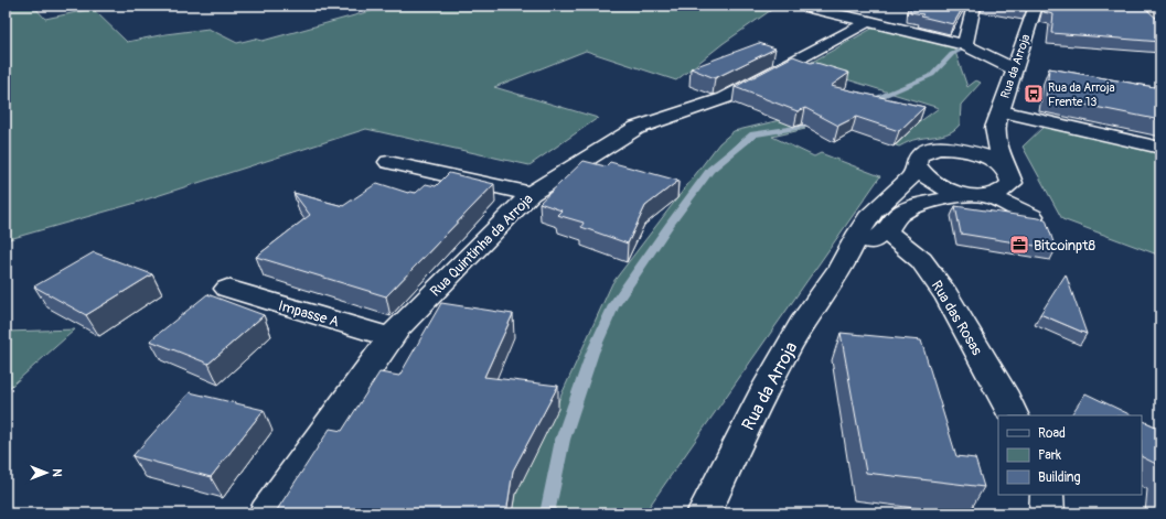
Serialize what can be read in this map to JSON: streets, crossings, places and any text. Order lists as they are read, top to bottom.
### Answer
{
  "streets": {
    "street": [
      "Rua da Arroja",
      "Rua Quintinha da Arroja",
      "Impasse A",
      "Rua das Rosas"
    ]
  },
  "crossings": [
    ["Rua da Arroja", "Rua das Rosas"],
    ["Rua Quintinha da Arroja", "Impasse A"]
  ],
  "places": {
    "bus stop": ["Rua da Arroja Frente 13"],
    "office": ["Bitcoinpt8"]
  },
  "legend": ["Road", "Park", "Building"],
  "north": "right"
}
